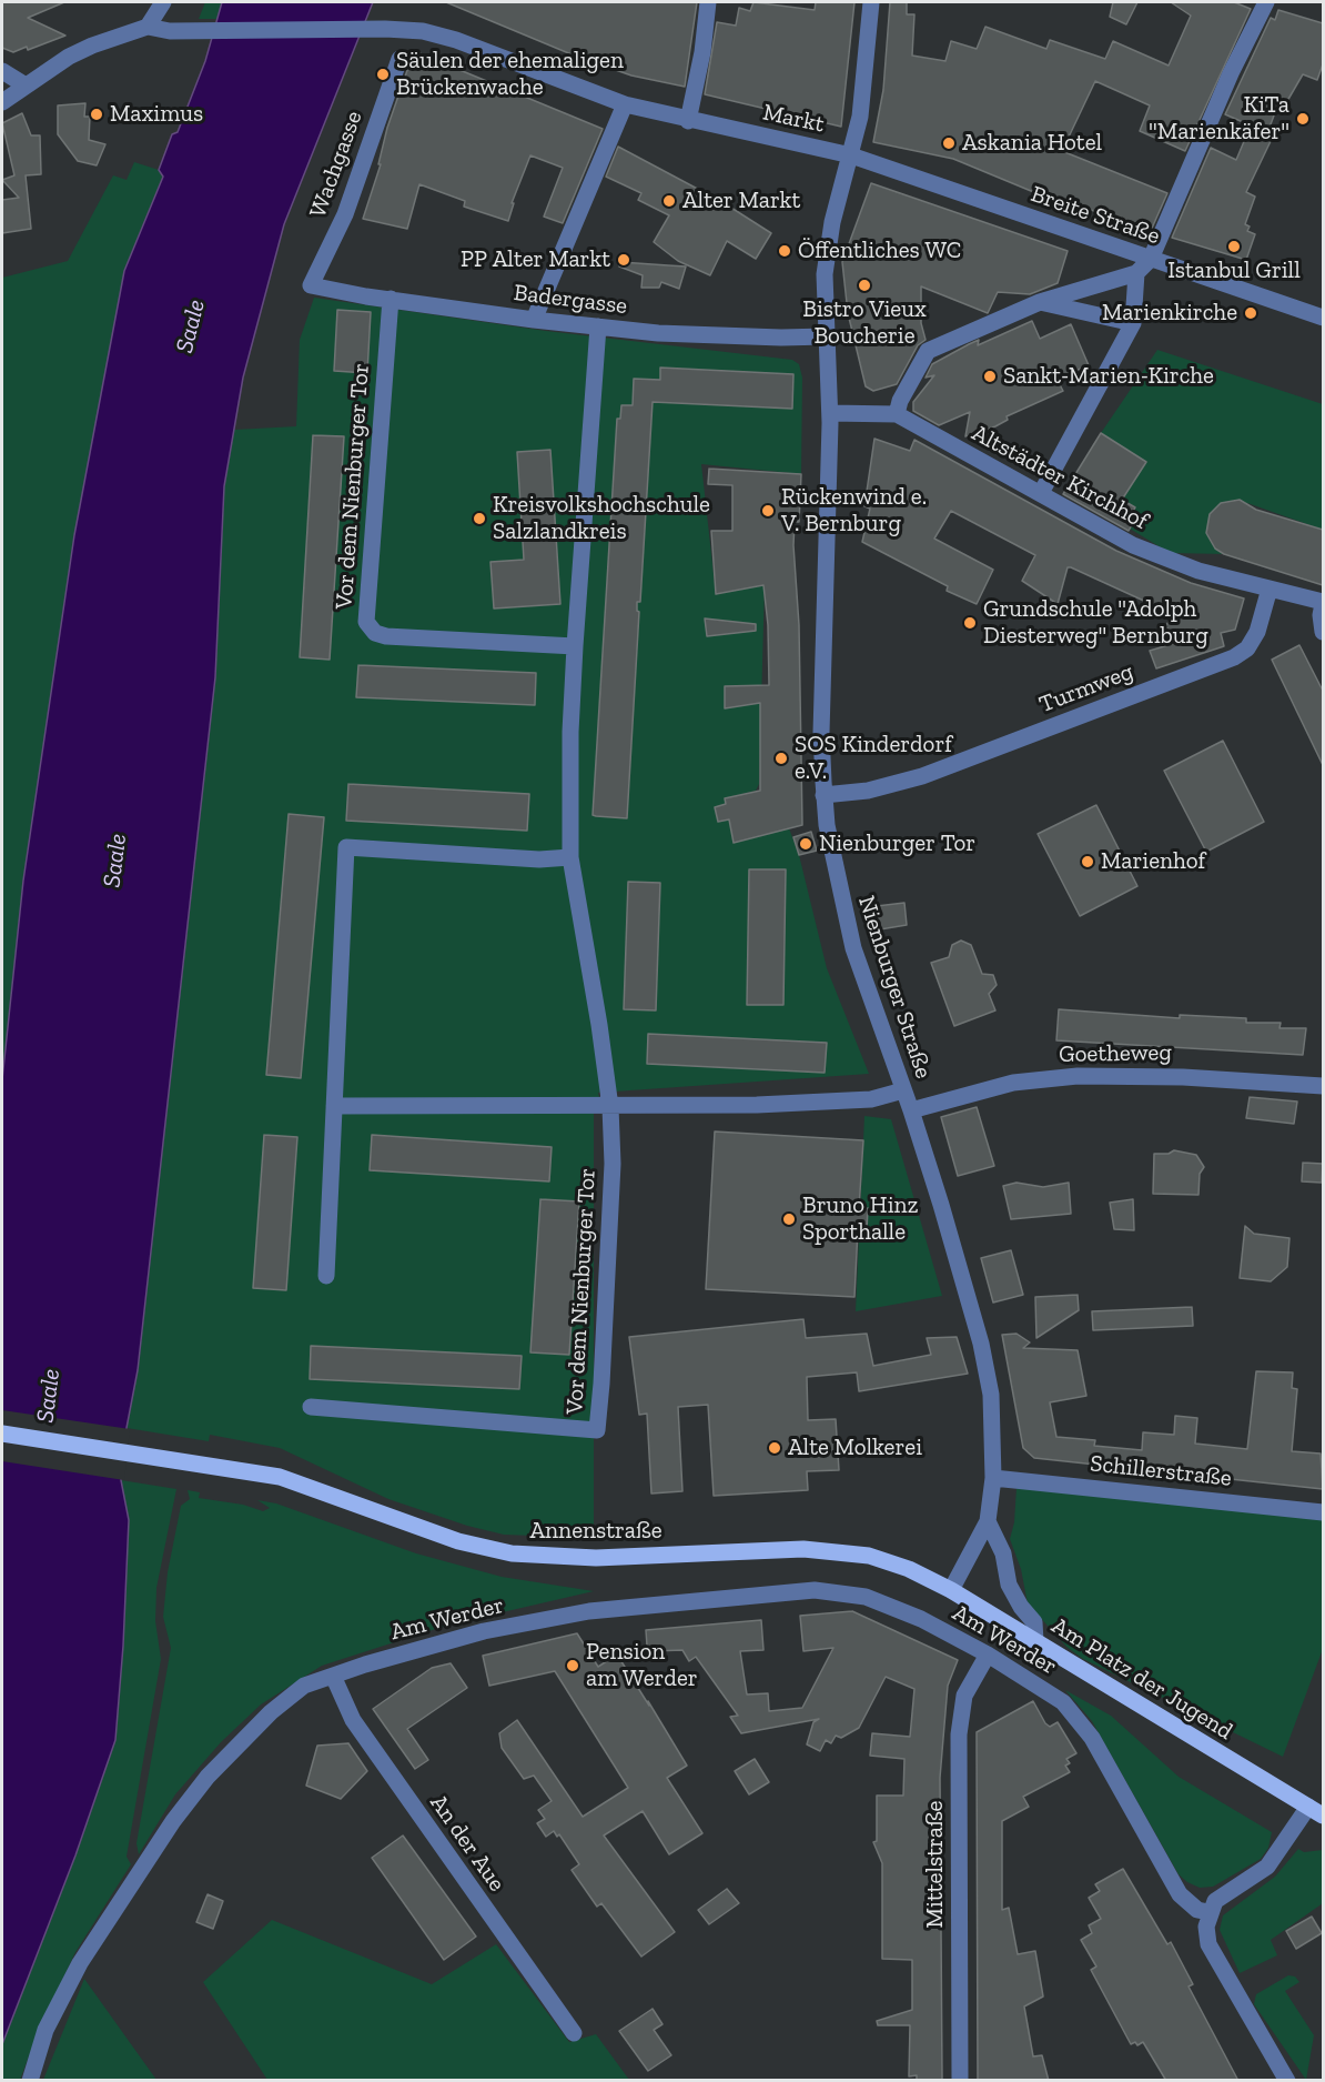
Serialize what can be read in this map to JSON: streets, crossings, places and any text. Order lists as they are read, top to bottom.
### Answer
{
  "streets": {
    "main road": ["Annenstraße", "Am Platz der Jugend"],
    "street": [
      "Markt",
      "Wachgasse",
      "Breite Straße",
      "Badergasse",
      "Altstädter Kirchhof",
      "Vor dem Nienburger Tor",
      "Turmweg",
      "Nienburger Straße",
      "Goetheweg",
      "Schillerstraße",
      "Am Werder",
      "An der Aue",
      "Mittelstraße"
    ]
  },
  "crossings": [
    ["Markt", "Breite Straße"],
    ["Markt", "Nienburger Straße"],
    ["Wachgasse", "Badergasse"],
    ["Badergasse", "Vor dem Nienburger Tor"],
    ["Badergasse", "Nienburger Straße"],
    ["Altstädter Kirchhof", "Turmweg"],
    ["Altstädter Kirchhof", "Nienburger Straße"],
    ["Turmweg", "Nienburger Straße"],
    ["Nienburger Straße", "Goetheweg"],
    ["Nienburger Straße", "Schillerstraße"],
    ["Nienburger Straße", "Annenstraße"],
    ["Nienburger Straße", "Am Platz der Jugend"],
    ["Annenstraße", "Am Platz der Jugend"],
    ["Am Werder", "An der Aue"],
    ["Am Werder", "Mittelstraße"]
  ],
  "water": ["Saale"],
  "places": [
    "Säulen der ehemaligen Brückenwache",
    "Maximus",
    "KiTa \"Marienkäfer\"",
    "Askania Hotel",
    "Alter Markt",
    "Istanbul Grill",
    "Öffentliches WC",
    "PP Alter Markt",
    "Bistro Vieux Boucherie",
    "Marienkirche",
    "Sankt-Marien-Kirche",
    "Rückenwind e. V. Bernburg",
    "Kreisvolkshochschule Salzlandkreis",
    "Grundschule \"Adolph Diesterweg\" Bernburg",
    "SOS Kinderdorf e.V.",
    "Nienburger Tor",
    "Marienhof",
    "Bruno Hinz Sporthalle",
    "Alte Molkerei",
    "Pension am Werder"
  ]
}
